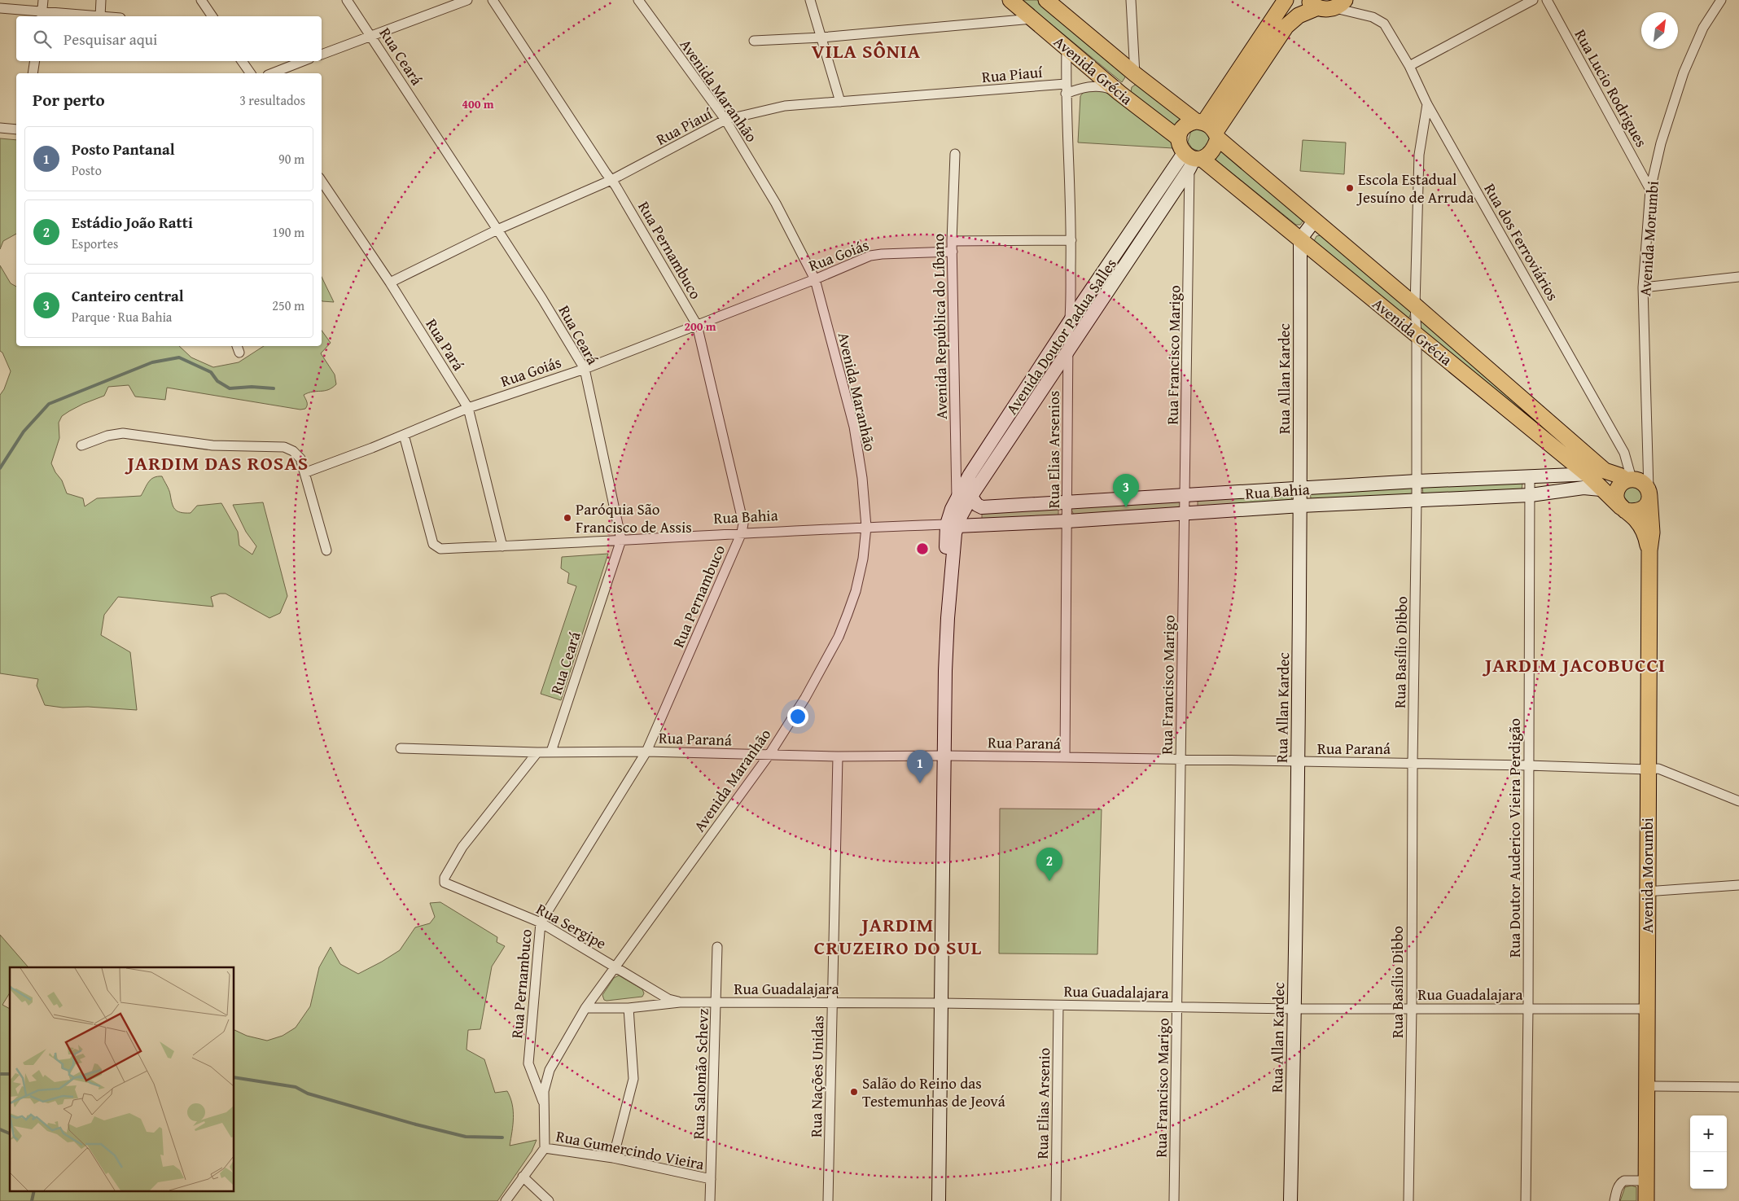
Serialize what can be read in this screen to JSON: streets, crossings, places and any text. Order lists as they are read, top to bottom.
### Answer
{
  "streets": {
    "main road": ["Avenida Grécia", "Avenida Morumbi"],
    "street": [
      "Rua Ceará",
      "Rua Piauí",
      "Rua Lucio Rodrigues",
      "Avenida Maranhão",
      "Rua dos Ferroviários",
      "Rua Pernambuco",
      "Rua Goiás",
      "Avenida República do Líbano",
      "Avenida Doutor Padua Salles",
      "Rua Pará",
      "Rua Francisco Marigo",
      "Rua Allan Kardec",
      "Rua Elias Arsenios",
      "Rua Bahia",
      "Rua Basílio Dibbo",
      "Rua Paraná",
      "Rua Doutor Auderico Vieira Perdigão",
      "Rua Sergipe",
      "Rua Guadalajara",
      "Rua Salomão Schevz",
      "Rua Nações Unidas",
      "Rua Elias Arsenio",
      "Rua Gumercindo Vieira"
    ]
  },
  "crossings": [
    ["Rua Ceará", "Rua Piauí"],
    ["Rua Ceará", "Rua Goiás"],
    ["Rua Ceará", "Rua Bahia"],
    ["Rua Ceará", "Rua Paraná"],
    ["Avenida Grécia", "Avenida Morumbi"],
    ["Avenida Grécia", "Rua dos Ferroviários"],
    ["Avenida Grécia", "Avenida Doutor Padua Salles"],
    ["Avenida Grécia", "Rua Francisco Marigo"],
    ["Avenida Grécia", "Rua Allan Kardec"],
    ["Avenida Grécia", "Rua Elias Arsenios"],
    ["Avenida Grécia", "Rua Bahia"],
    ["Avenida Grécia", "Rua Basílio Dibbo"],
    ["Rua Piauí", "Avenida Maranhão"],
    ["Rua Piauí", "Rua Pernambuco"],
    ["Rua Piauí", "Rua Pará"],
    ["Rua Piauí", "Rua Elias Arsenios"],
    ["Rua Lucio Rodrigues", "Avenida Morumbi"],
    ["Avenida Maranhão", "Rua Pernambuco"],
    ["Avenida Maranhão", "Rua Goiás"],
    ["Avenida Maranhão", "Rua Bahia"],
    ["Avenida Maranhão", "Rua Paraná"],
    ["Avenida Maranhão", "Rua Sergipe"],
    ["Avenida Maranhão", "Rua Guadalajara"],
    ["Avenida Maranhão", "Rua Gumercindo Vieira"],
    ["Avenida Morumbi", "Rua dos Ferroviários"],
    ["Avenida Morumbi", "Rua Paraná"],
    ["Avenida Morumbi", "Rua Guadalajara"],
    ["Rua dos Ferroviários", "Rua Basílio Dibbo"],
    ["Rua Pernambuco", "Rua Goiás"],
    ["Rua Pernambuco", "Rua Bahia"],
    ["Rua Pernambuco", "Rua Paraná"],
    ["Rua Pernambuco", "Rua Sergipe"],
    ["Rua Goiás", "Avenida República do Líbano"],
    ["Rua Goiás", "Rua Pará"],
    ["Rua Goiás", "Rua Bahia"],
    ["Avenida República do Líbano", "Avenida Doutor Padua Salles"],
    ["Avenida Doutor Padua Salles", "Rua Francisco Marigo"],
    ["Avenida Doutor Padua Salles", "Rua Elias Arsenios"],
    ["Avenida Doutor Padua Salles", "Rua Bahia"],
    ["Rua Pará", "Rua Bahia"],
    ["Rua Francisco Marigo", "Rua Bahia"],
    ["Rua Francisco Marigo", "Rua Paraná"],
    ["Rua Francisco Marigo", "Rua Guadalajara"],
    ["Rua Allan Kardec", "Rua Bahia"],
    ["Rua Allan Kardec", "Rua Paraná"],
    ["Rua Allan Kardec", "Rua Guadalajara"],
    ["Rua Elias Arsenios", "Rua Bahia"],
    ["Rua Elias Arsenios", "Rua Paraná"],
    ["Rua Bahia", "Rua Basílio Dibbo"],
    ["Rua Bahia", "Rua Doutor Auderico Vieira Perdigão"],
    ["Rua Basílio Dibbo", "Rua Paraná"],
    ["Rua Basílio Dibbo", "Rua Guadalajara"],
    ["Rua Paraná", "Rua Doutor Auderico Vieira Perdigão"],
    ["Rua Paraná", "Rua Sergipe"],
    ["Rua Paraná", "Rua Nações Unidas"],
    ["Rua Doutor Auderico Vieira Perdigão", "Rua Guadalajara"],
    ["Rua Sergipe", "Rua Guadalajara"],
    ["Rua Guadalajara", "Rua Salomão Schevz"],
    ["Rua Guadalajara", "Rua Nações Unidas"],
    ["Rua Guadalajara", "Rua Elias Arsenio"],
    ["Rua Salomão Schevz", "Rua Gumercindo Vieira"]
  ],
  "districts": [
    "VILA SÔNIA",
    "JARDIM DAS ROSAS",
    "JARDIM JACOBUCCI",
    "JARDIM CRUZEIRO DO SUL"
  ],
  "places": ["Escola Estadual Jesuíno de Arruda", "Paróquia São Francisco de Assis", "Salão do Reino das Testemunhas de Jeová"],
  "north": "top right",
  "page": {
    "search": "Pesquisar aqui",
    "heading": ["Por perto", "3 resultados"],
    "list": [
      {
        "mark": "1",
        "name": "Posto Pantanal",
        "note": "Posto",
        "value": "90 m"
      },
      {
        "mark": "2",
        "name": "Estádio João Ratti",
        "note": "Esportes",
        "value": "190 m"
      },
      {
        "mark": "3",
        "name": "Canteiro central",
        "note": "Parque · Rua Bahia",
        "value": "250 m"
      }
    ],
    "pins": ["3", "1", "2"],
    "map_buttons": ["+", "−"]
  },
  "rings": ["400 m", "200 m"]
}
